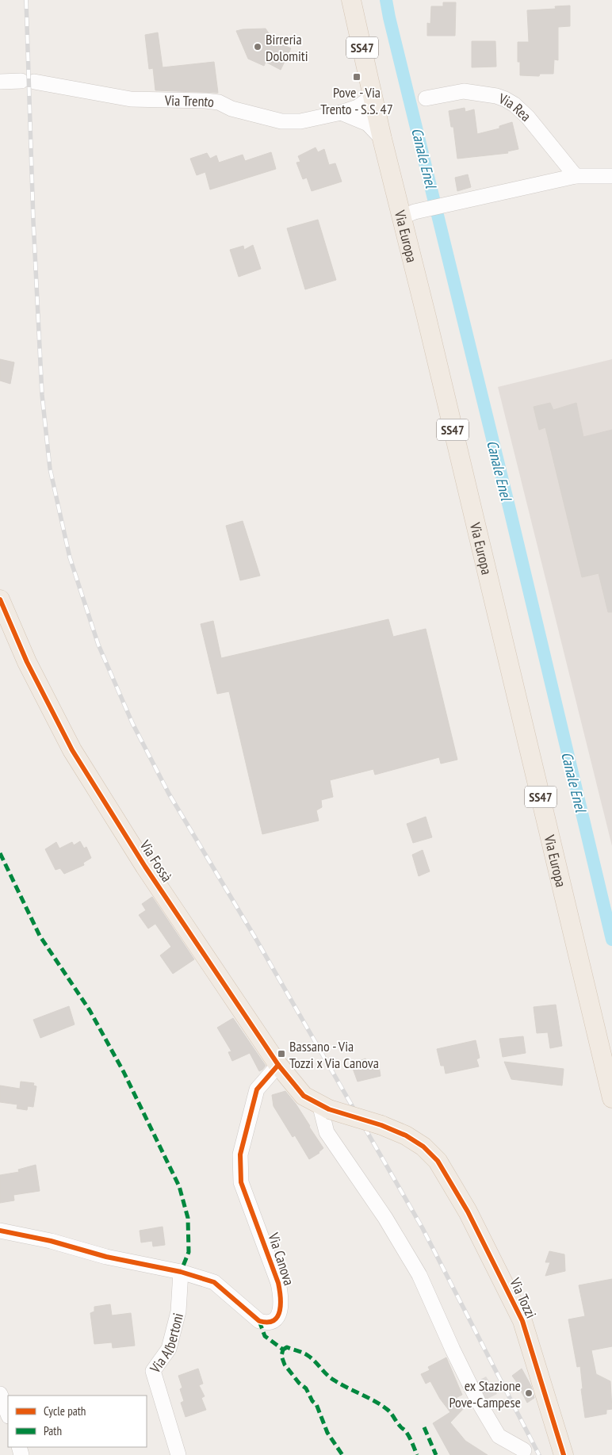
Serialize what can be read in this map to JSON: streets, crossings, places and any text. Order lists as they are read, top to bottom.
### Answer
{
  "streets": {
    "main road": [
      "SS47",
      "Via Europa",
      "Via Fossà",
      "Via Tozzi"
    ],
    "street": [
      "Via Trento",
      "Via Rea",
      "Via Canova",
      "Via Albertoni"
    ]
  },
  "crossings": [
    ["Via Trento", "Via Europa"],
    ["Via Fossà", "Via Canova"],
    ["Via Fossà", "Via Tozzi"],
    ["Via Canova", "Via Albertoni"]
  ],
  "water": ["Canale Enel"],
  "places": {
    "other": ["Birreria Dolomiti", "ex Stazione Pove-Campese"],
    "transit": ["Pove - Via Trento - S.S. 47", "Bassano - Via Tozzi x Via Canova"]
  },
  "legend": ["Cycle path", "Path"]
}
